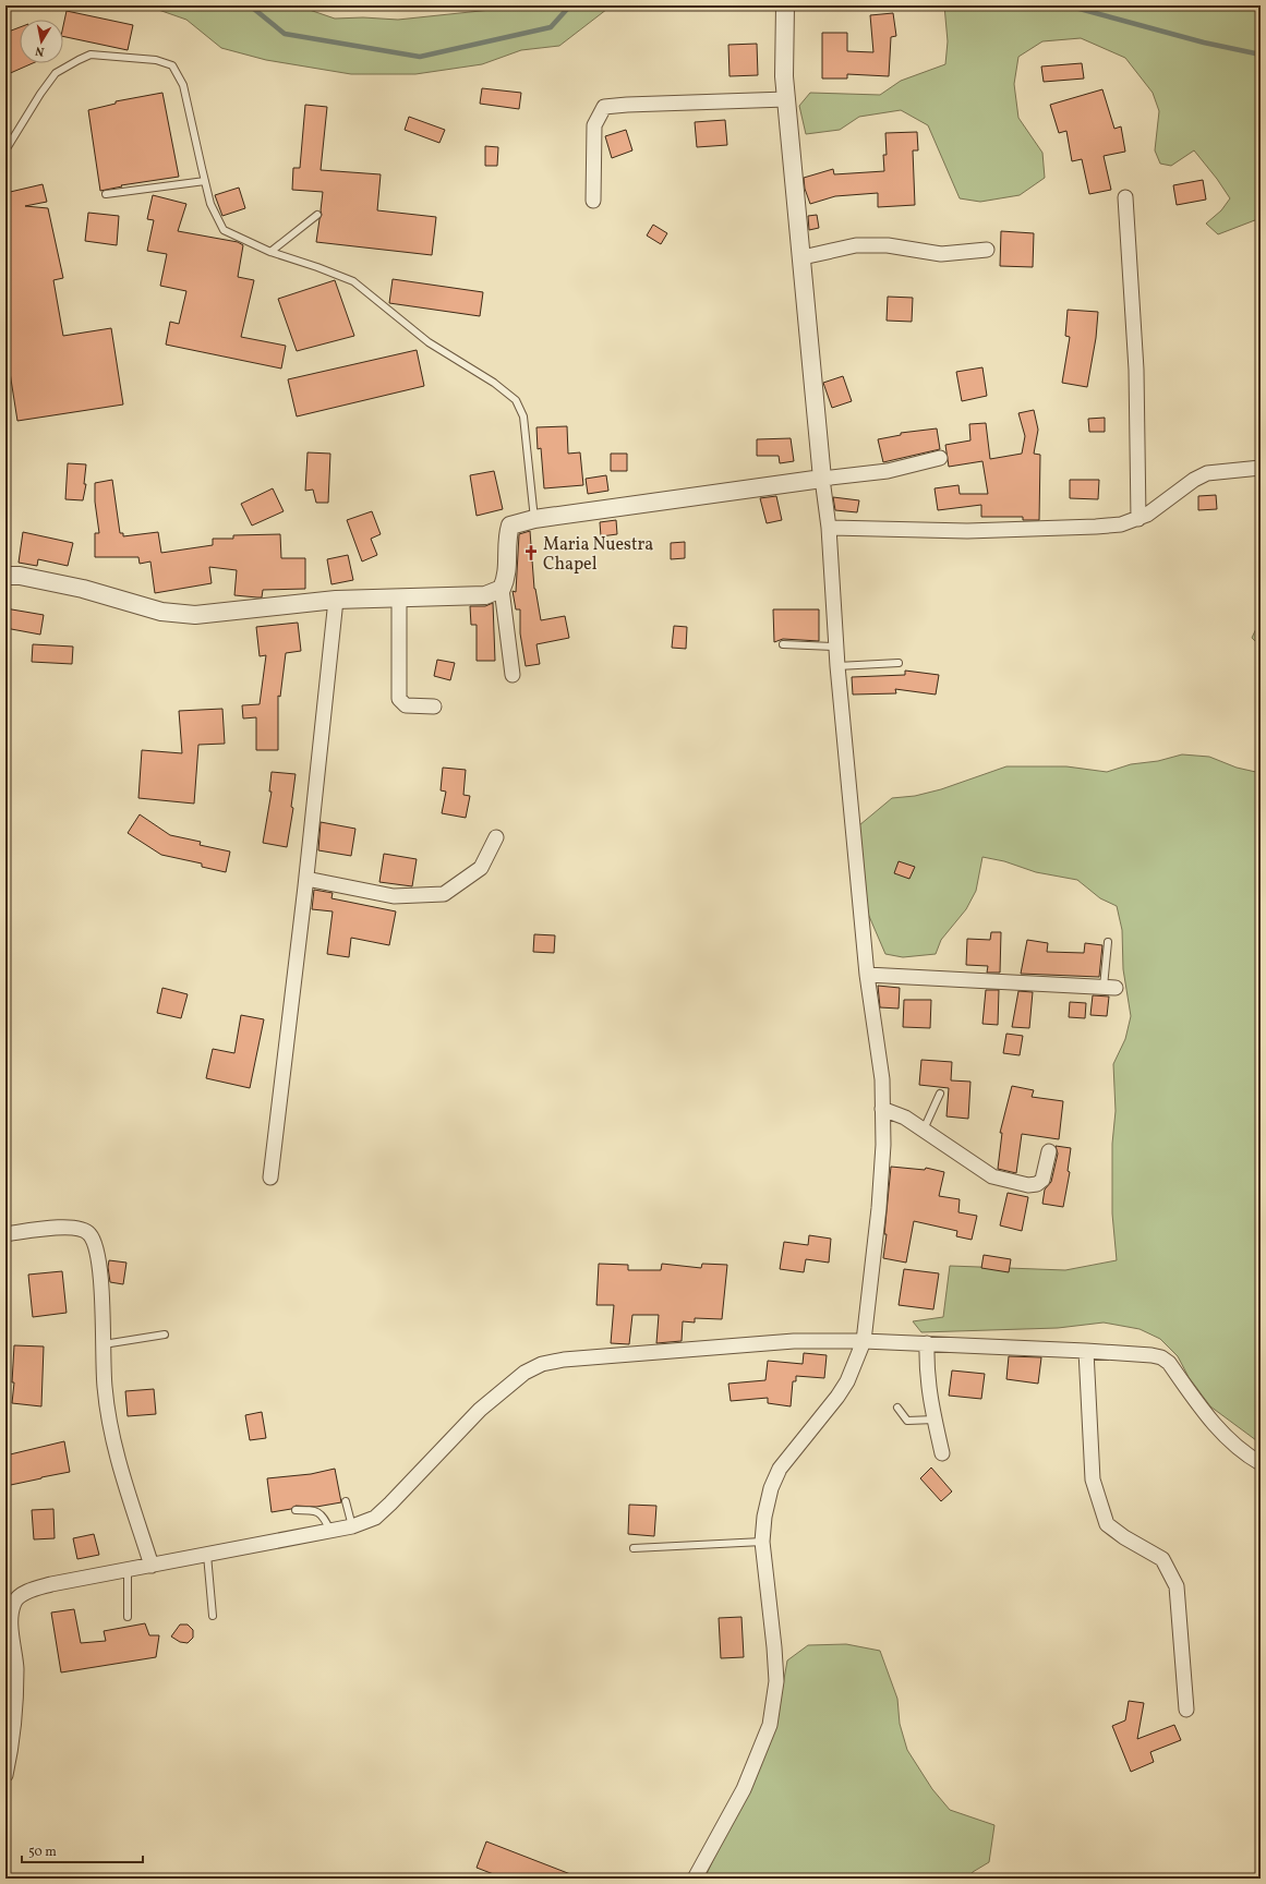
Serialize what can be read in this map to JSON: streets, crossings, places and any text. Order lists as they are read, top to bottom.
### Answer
{
  "places": {
    "church": ["Maria Nuestra Chapel"]
  },
  "scale_bar": "50 m",
  "north": "bottom"
}
